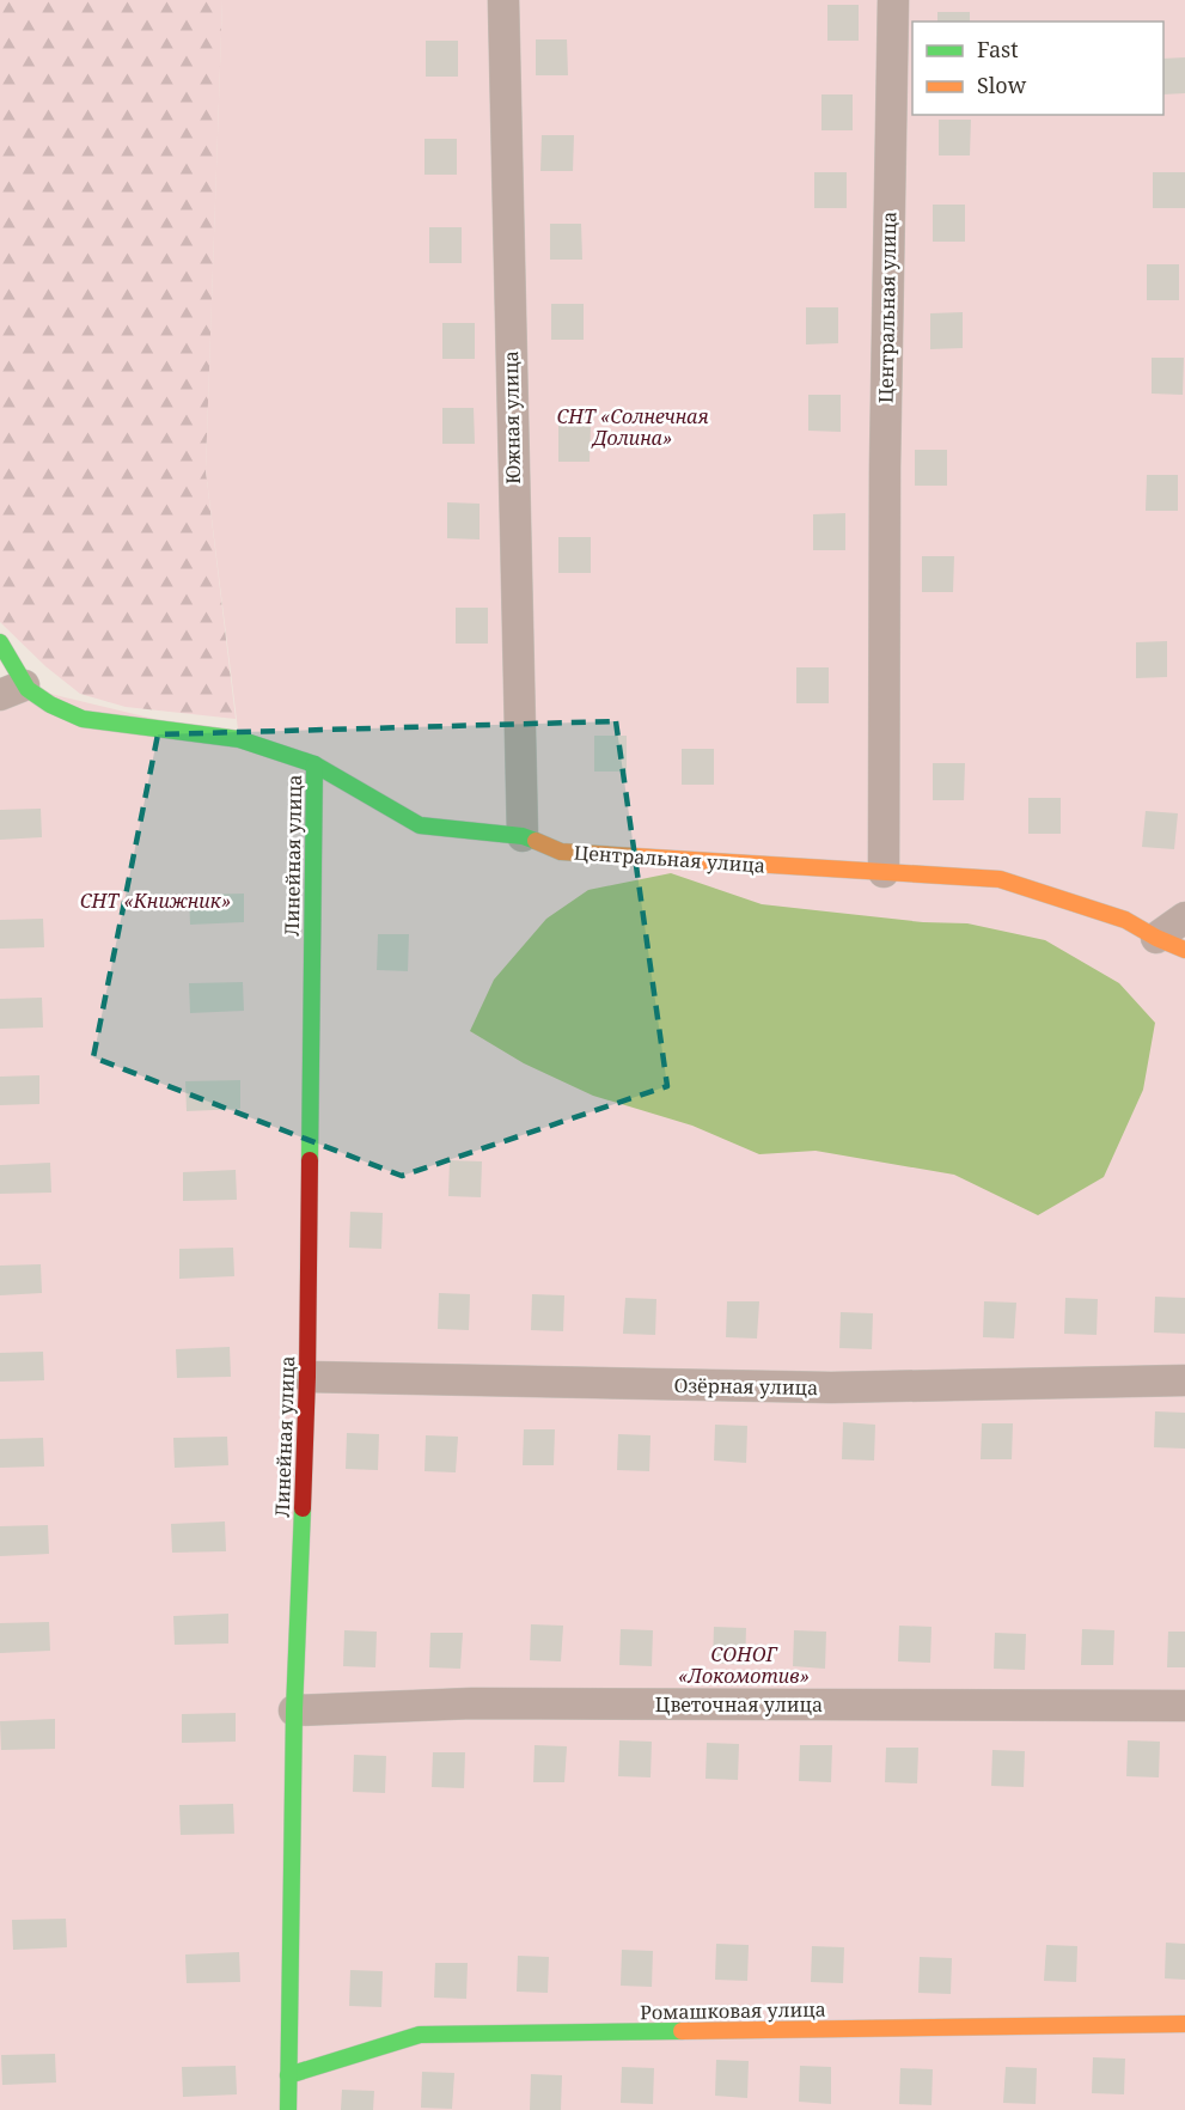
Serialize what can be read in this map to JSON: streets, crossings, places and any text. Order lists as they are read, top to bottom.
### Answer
{
  "streets": {
    "street": [
      "Центральная улица",
      "Южная улица",
      "Линейная улица",
      "Озёрная улица",
      "Цветочная улица",
      "Ромашковая улица"
    ]
  },
  "crossings": [
    ["Центральная улица", "Южная улица"],
    ["Центральная улица", "Линейная улица"],
    ["Линейная улица", "Озёрная улица"],
    ["Линейная улица", "Цветочная улица"],
    ["Линейная улица", "Ромашковая улица"]
  ],
  "parks": ["СНТ «Солнечная Долина»", "СНТ «Книжник»", "СОНОГ «Локомотив»"],
  "legend": ["Fast", "Slow"]
}
